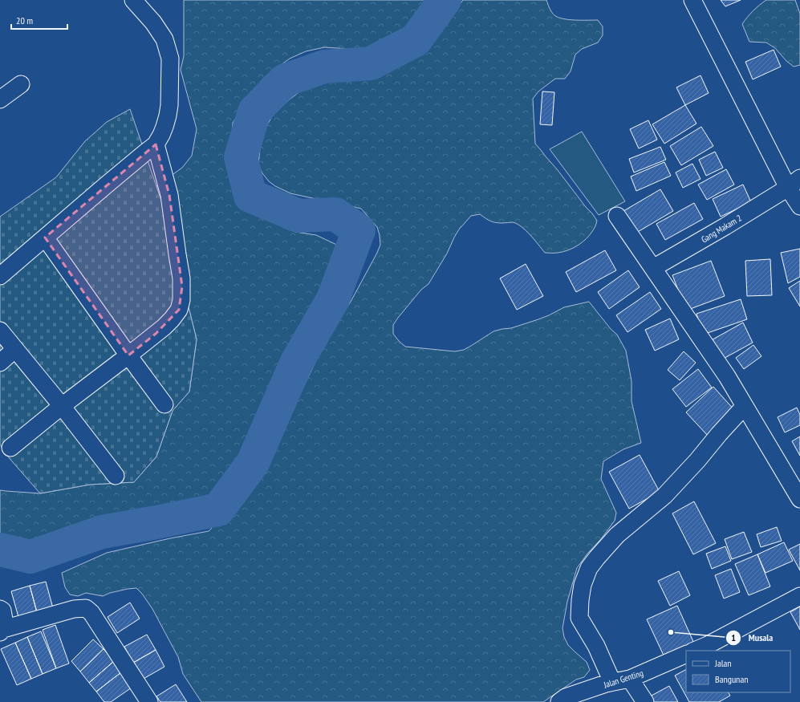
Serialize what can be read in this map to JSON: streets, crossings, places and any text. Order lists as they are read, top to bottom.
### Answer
{
  "streets": {
    "street": ["Gang Makam 2", "Jalan Genting"]
  },
  "places": ["Musala"],
  "legend": ["Jalan", "Bangunan"],
  "scale_bar": "20 m"
}
